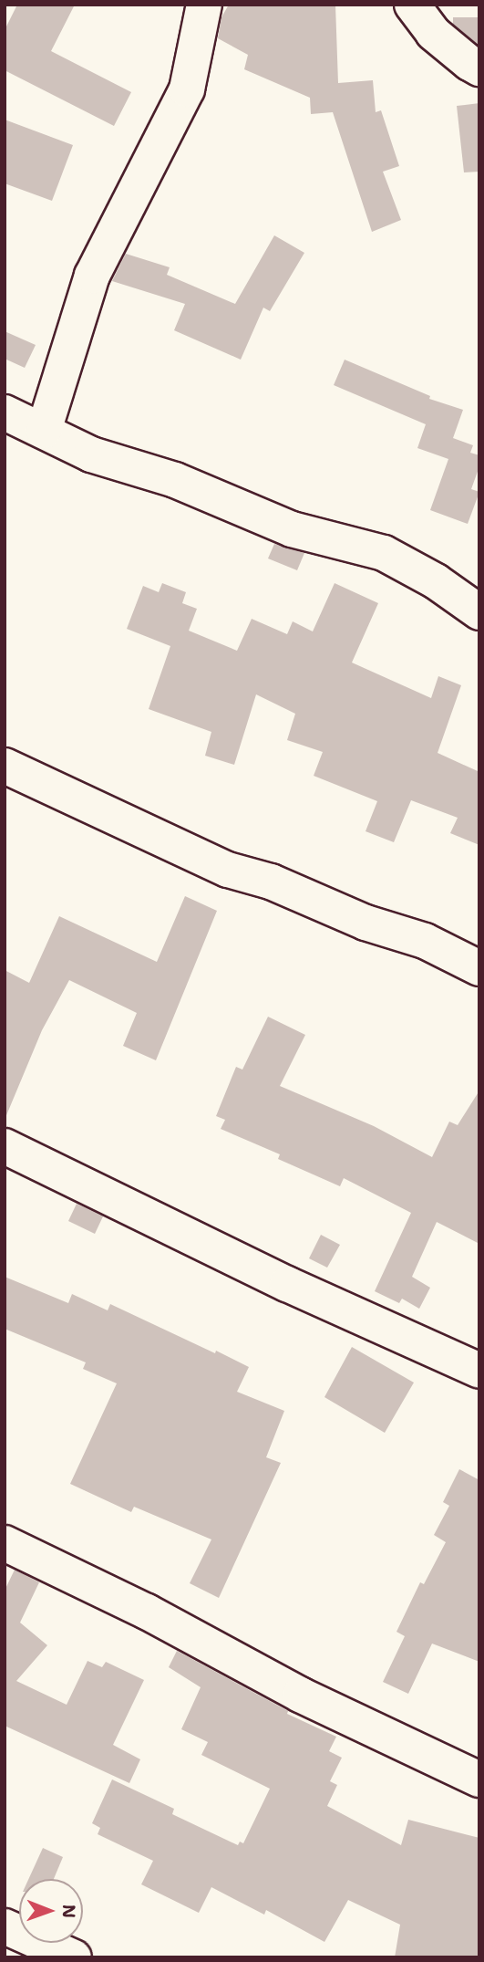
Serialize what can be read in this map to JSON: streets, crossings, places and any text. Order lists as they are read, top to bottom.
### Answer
{
  "north": "right"
}
